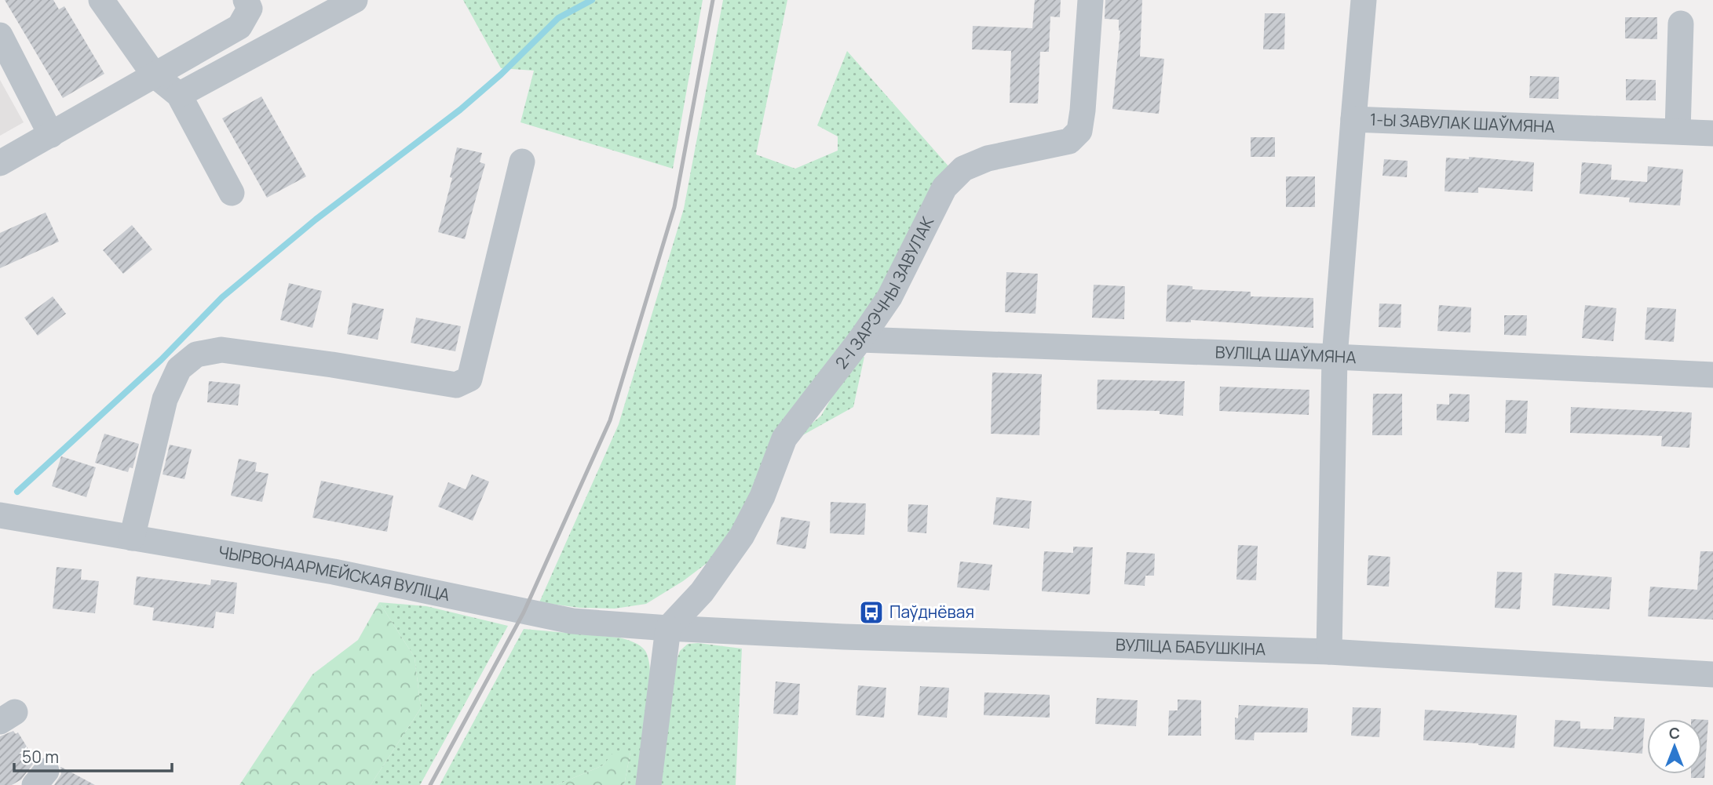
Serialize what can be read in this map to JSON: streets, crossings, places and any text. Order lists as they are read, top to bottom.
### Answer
{
  "streets": {
    "street": [
      "1-Ы ЗАВУЛАК ШАЎМЯНА",
      "2-І ЗАРЭЧНЫ ЗАВУЛАК",
      "ВУЛІЦА ШАЎМЯНА",
      "ЧЫРВОНААРМЕЙСКАЯ ВУЛІЦА",
      "ВУЛІЦА БАБУШКІНА"
    ]
  },
  "crossings": [
    ["1-Ы ЗАВУЛАК ШАЎМЯНА", "ВУЛІЦА ШАЎМЯНА"],
    ["1-Ы ЗАВУЛАК ШАЎМЯНА", "ВУЛІЦА БАБУШКІНА"],
    ["2-І ЗАРЭЧНЫ ЗАВУЛАК", "ВУЛІЦА ШАЎМЯНА"],
    ["2-І ЗАРЭЧНЫ ЗАВУЛАК", "ЧЫРВОНААРМЕЙСКАЯ ВУЛІЦА"],
    ["2-І ЗАРЭЧНЫ ЗАВУЛАК", "ВУЛІЦА БАБУШКІНА"],
    ["ЧЫРВОНААРМЕЙСКАЯ ВУЛІЦА", "ВУЛІЦА БАБУШКІНА"]
  ],
  "places": {
    "bus stop": ["Паўднёвая"]
  },
  "scale_bar": "50 m",
  "north": "top"
}
